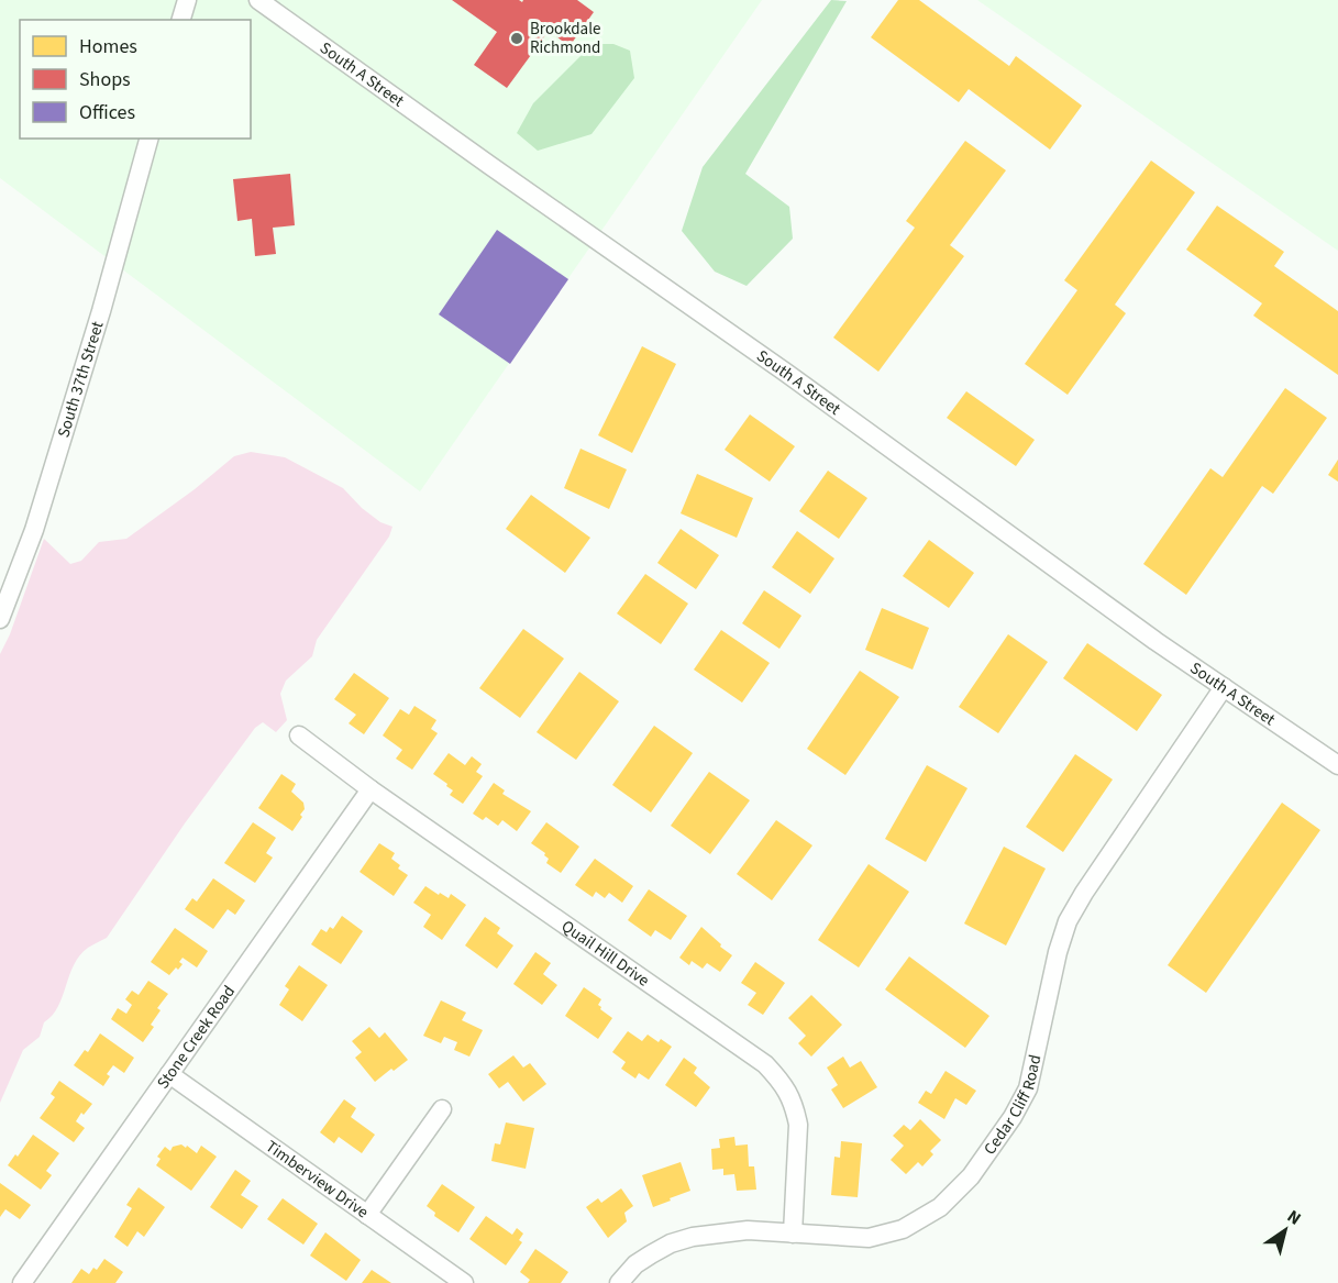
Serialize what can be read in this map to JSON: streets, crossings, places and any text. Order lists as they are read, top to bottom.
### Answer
{
  "streets": {
    "street": [
      "South A Street",
      "South 37th Street",
      "Quail Hill Drive",
      "Stone Creek Road",
      "Cedar Cliff Road",
      "Timberview Drive"
    ]
  },
  "crossings": [
    ["South A Street", "Cedar Cliff Road"],
    ["Quail Hill Drive", "Stone Creek Road"],
    ["Quail Hill Drive", "Cedar Cliff Road"],
    ["Stone Creek Road", "Timberview Drive"]
  ],
  "places": ["Brookdale Richmond"],
  "legend": ["Homes", "Shops", "Offices"],
  "north": "top right"
}
